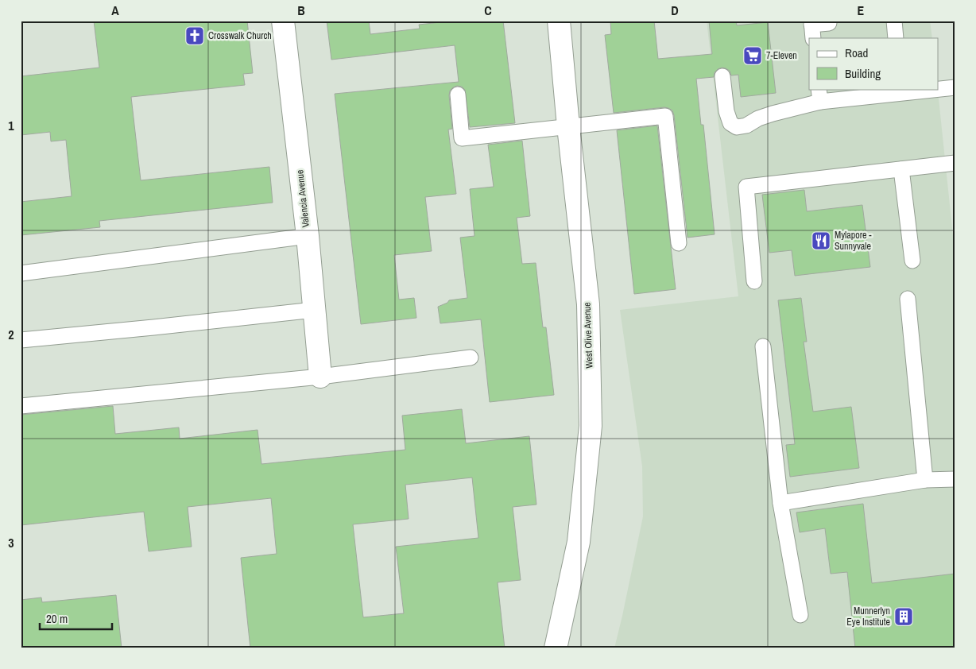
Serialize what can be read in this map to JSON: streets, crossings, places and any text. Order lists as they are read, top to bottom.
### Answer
{
  "streets": {
    "street": ["Valencia Avenue", "West Olive Avenue"]
  },
  "places": {
    "church": ["Crosswalk Church"],
    "supermarket": ["7-Eleven"],
    "restaurant": ["Mylapore - Sunnyvale"],
    "building": ["Munnerlyn Eye Institute"]
  },
  "legend": ["Road", "Building"],
  "scale_bar": "20 m",
  "grid": {
    "columns": [
      "A",
      "B",
      "C",
      "D",
      "E"
    ],
    "rows": ["1", "2", "3"]
  }
}
